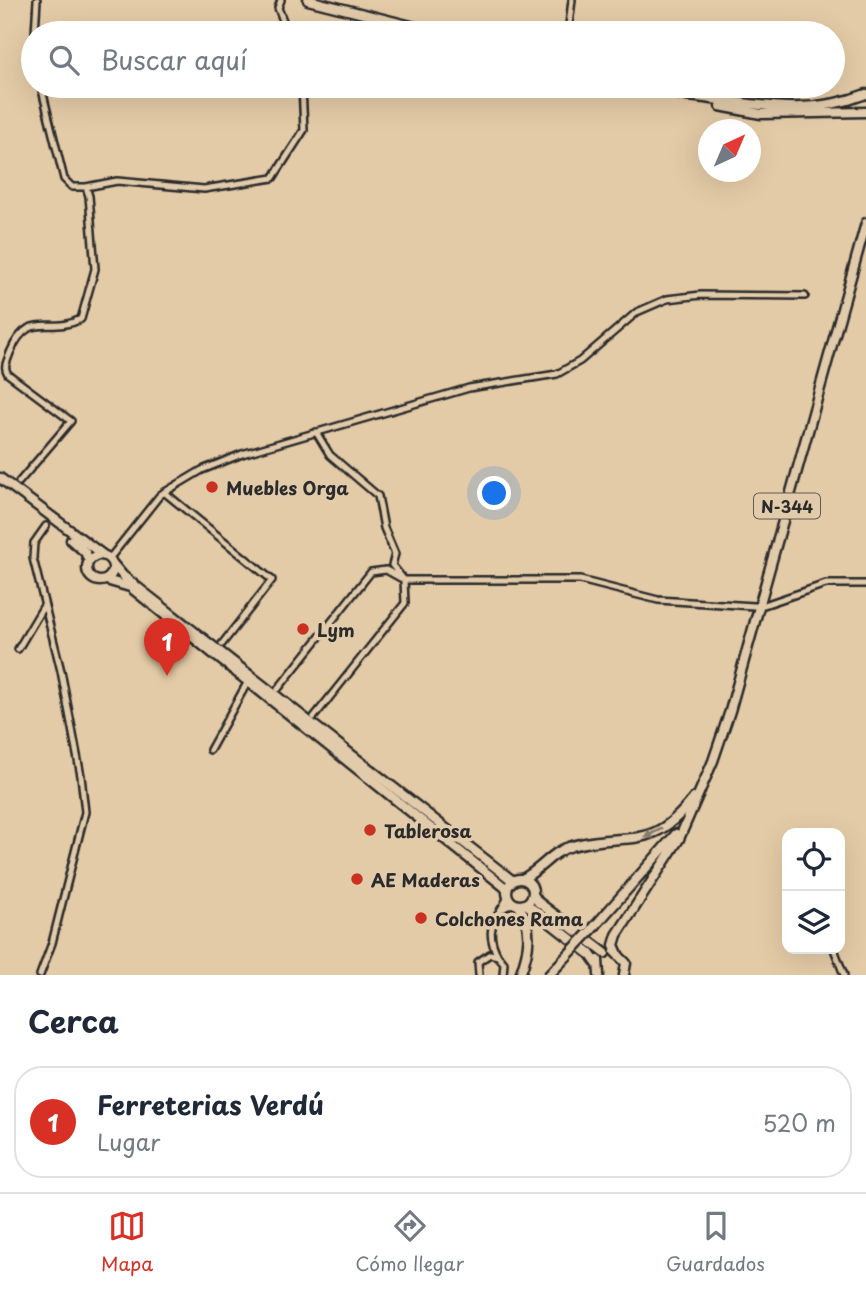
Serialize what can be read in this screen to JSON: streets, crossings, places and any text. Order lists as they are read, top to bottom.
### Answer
{
  "streets": {
    "main road": ["N-344"]
  },
  "places": [
    "Muebles Orga",
    "Lym",
    "Tablerosa",
    "AE Maderas",
    "Colchones Rama"
  ],
  "north": "top right",
  "page": {
    "search": "Buscar aquí",
    "pins": "1",
    "heading": "Cerca",
    "list": [
      {
        "mark": "1",
        "name": "Ferreterias Verdú",
        "note": "Lugar",
        "value": "520 m"
      }
    ],
    "nav": ["Mapa", "Cómo llegar", "Guardados"]
  }
}
